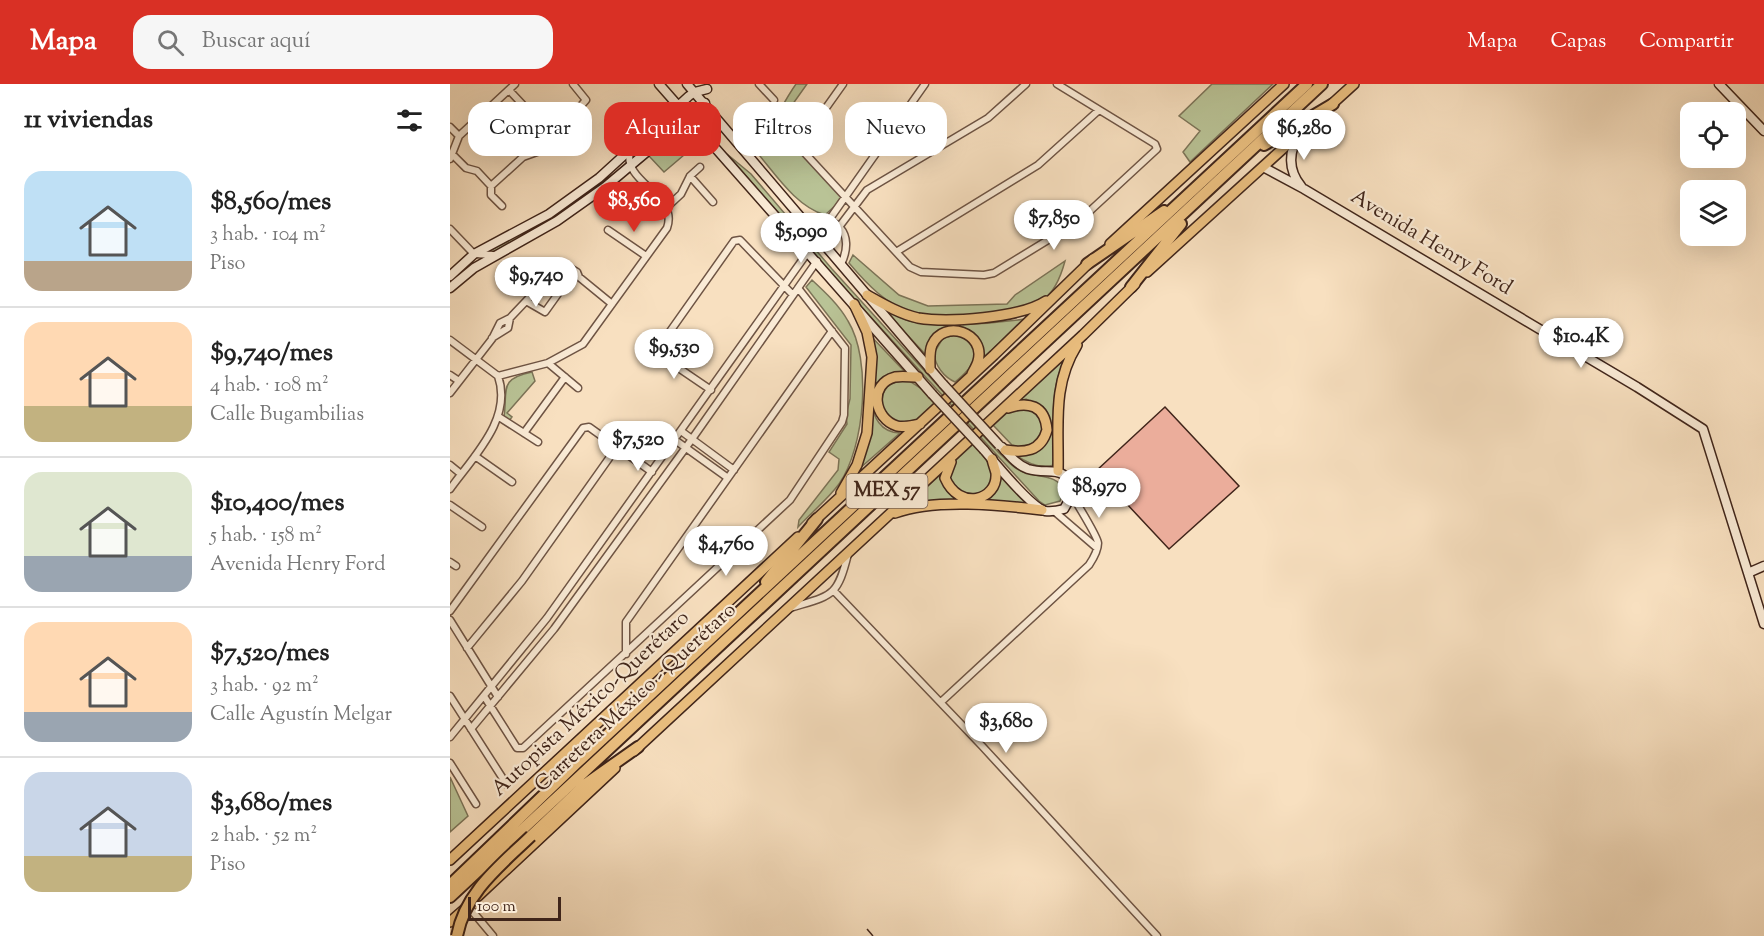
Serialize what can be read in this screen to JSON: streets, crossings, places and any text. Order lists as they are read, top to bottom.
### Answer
{
  "streets": {
    "highway": ["MEX 57", "Carretera México - Querétaro"],
    "main road": ["Autopista México-Querétaro"],
    "street": ["Avenida Henry Ford"]
  },
  "scale_bar": "100 m",
  "page": {
    "header": "Mapa",
    "search": "Buscar aquí",
    "nav": ["Mapa", "Capas", "Compartir"],
    "heading": "11 viviendas",
    "chip": [
      "Comprar",
      "Alquilar",
      "Filtros",
      "Nuevo"
    ],
    "price": [
      "$6,280",
      "$8,560",
      "$7,850",
      "$5,090",
      "$9,740",
      "$10.4K",
      "$9,530",
      "$7,520",
      "$8,970",
      "$4,760",
      "$3,680"
    ],
    "list": [
      {
        "name": "$8,560/mes",
        "note": "3 hab. · 104 m² · Piso"
      },
      {
        "name": "$9,740/mes",
        "note": "4 hab. · 108 m² · Calle Bugambilias"
      },
      {
        "name": "$10,400/mes",
        "note": "5 hab. · 158 m² · Avenida Henry Ford"
      },
      {
        "name": "$7,520/mes",
        "note": "3 hab. · 92 m² · Calle Agustín Melgar"
      },
      {
        "name": "$3,680/mes",
        "note": "2 hab. · 52 m² · Piso"
      }
    ],
    "scale": "100 m"
  }
}
